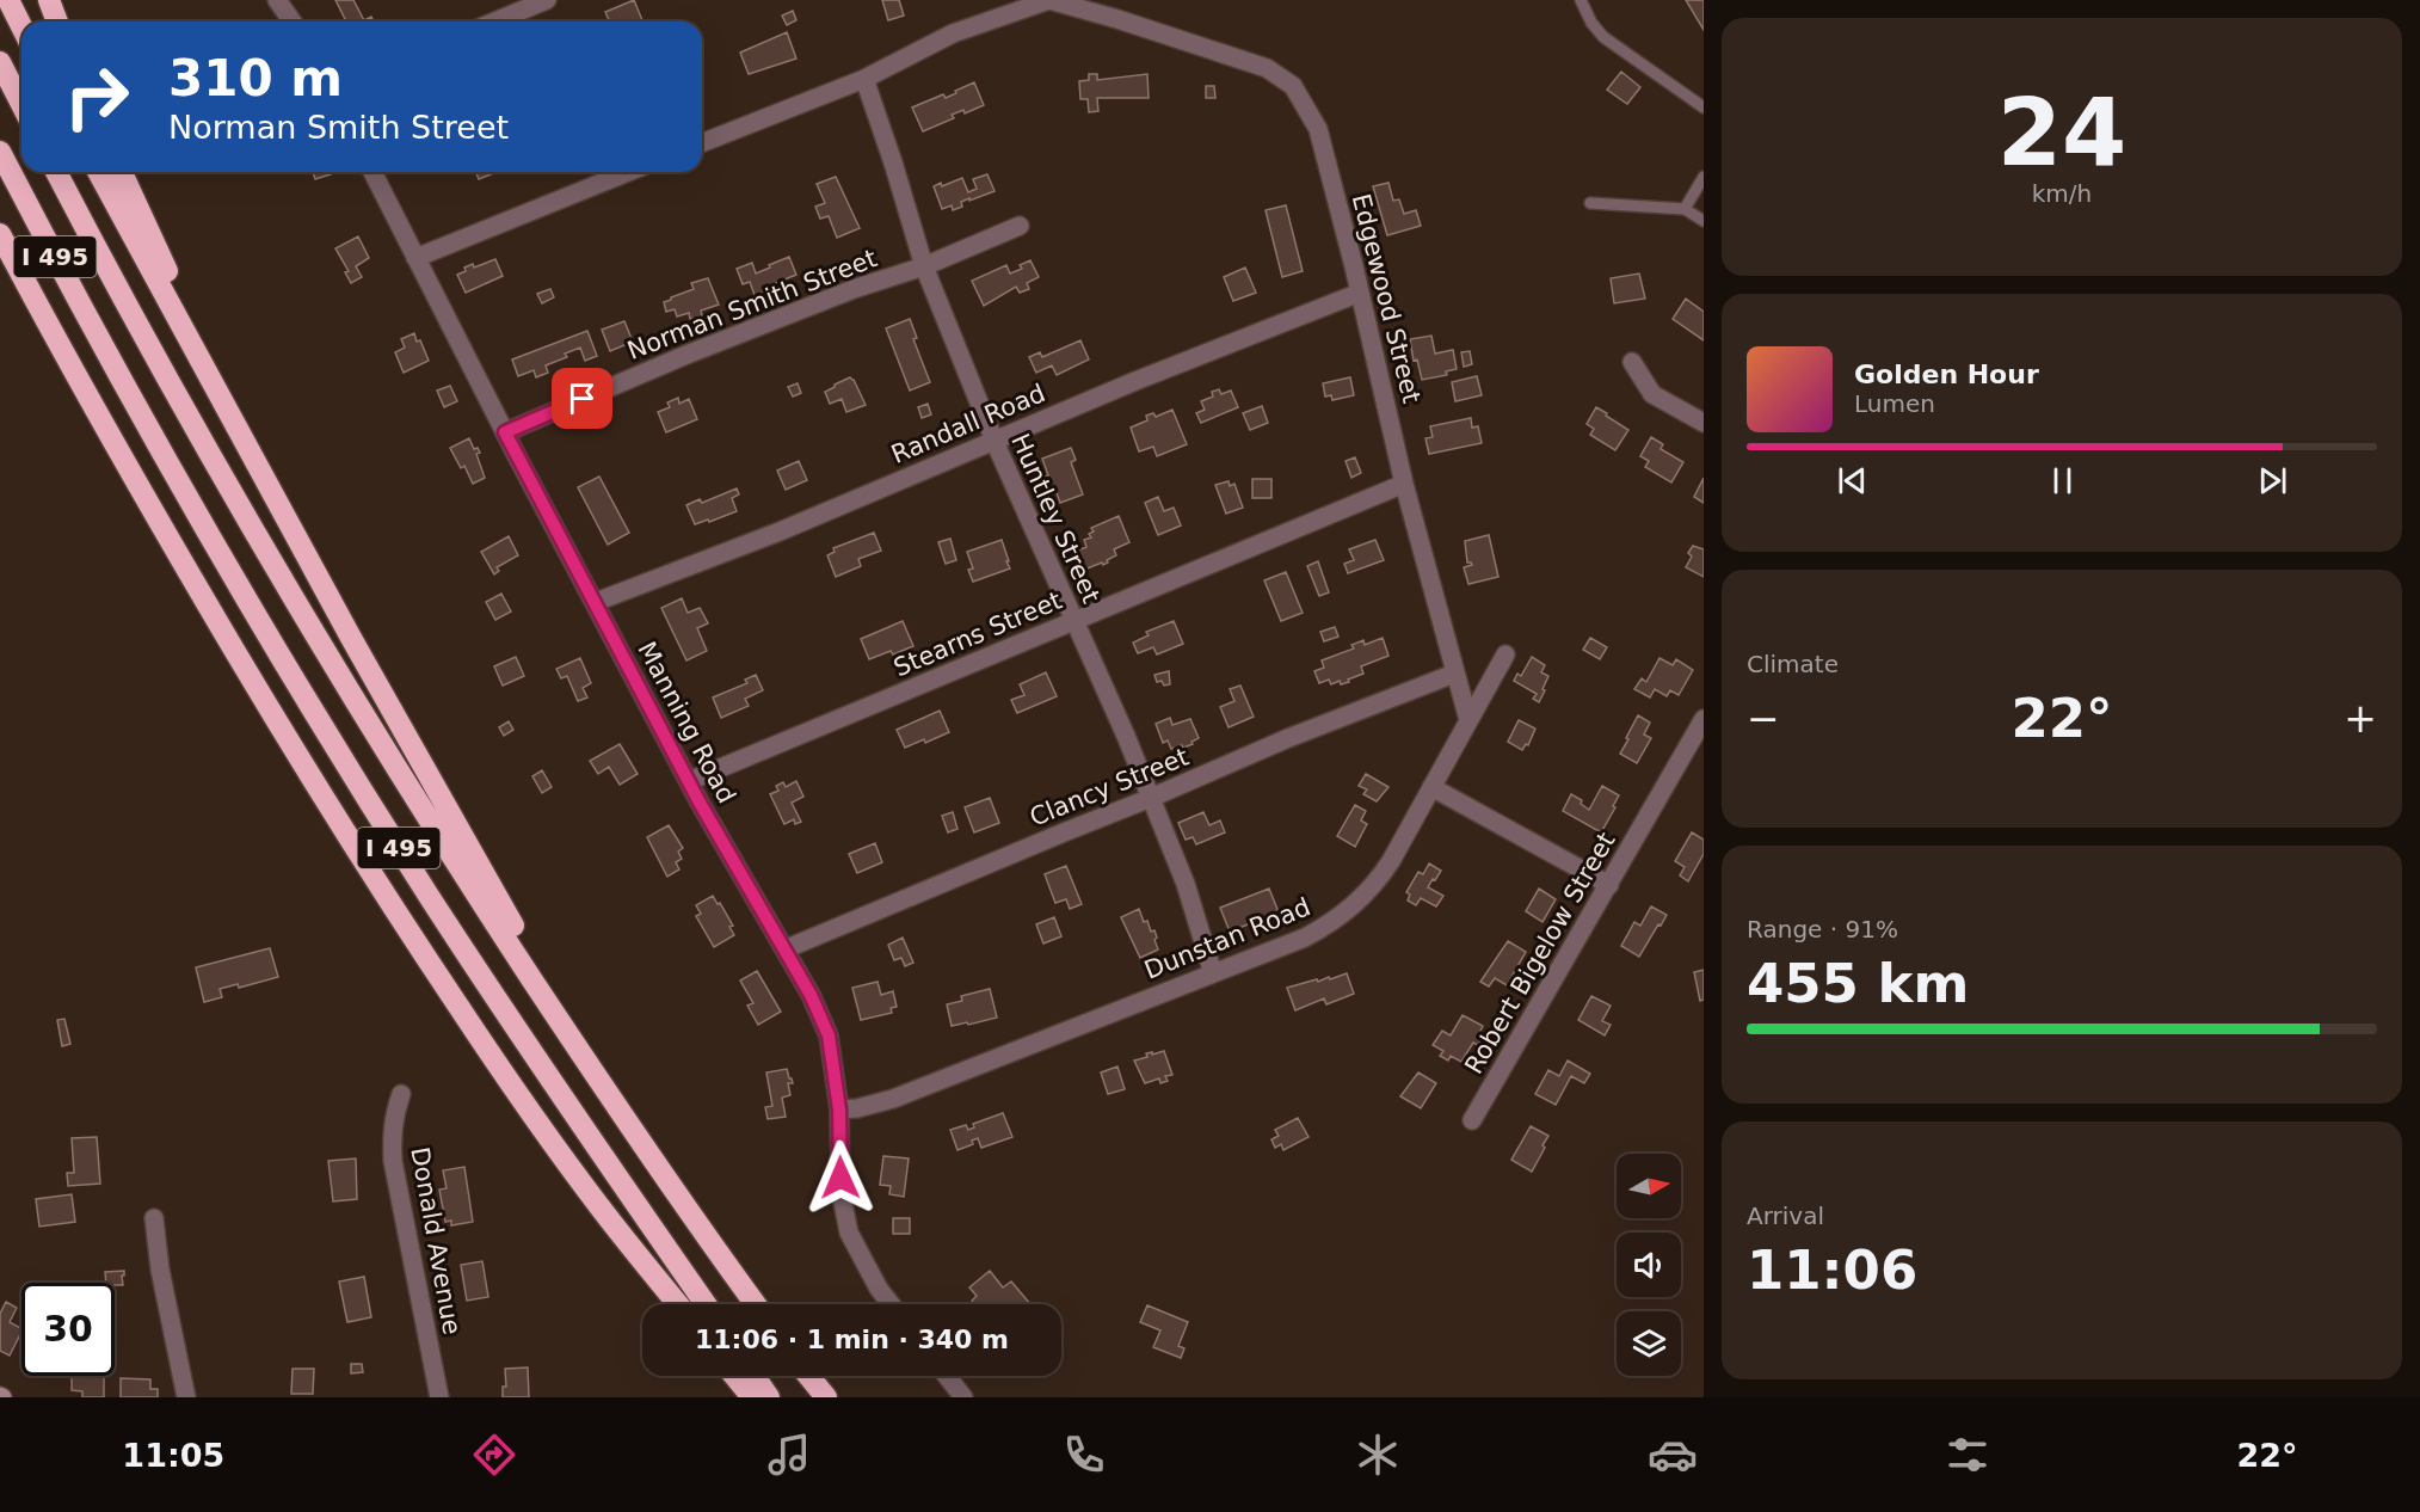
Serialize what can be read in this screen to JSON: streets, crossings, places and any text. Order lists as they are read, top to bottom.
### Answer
{
  "streets": {
    "highway": ["I 495"],
    "street": [
      "Edgewood Street",
      "Norman Smith Street",
      "Randall Road",
      "Huntley Street",
      "Stearns Street",
      "Manning Road",
      "Clancy Street",
      "Dunstan Road",
      "Robert Bigelow Street",
      "Donald Avenue"
    ]
  },
  "crossings": [
    ["Edgewood Street", "Randall Road"],
    ["Edgewood Street", "Huntley Street"],
    ["Edgewood Street", "Stearns Street"],
    ["Edgewood Street", "Clancy Street"],
    ["Edgewood Street", "Dunstan Road"],
    ["Norman Smith Street", "Huntley Street"],
    ["Norman Smith Street", "Manning Road"],
    ["Randall Road", "Huntley Street"],
    ["Randall Road", "Manning Road"],
    ["Huntley Street", "Stearns Street"],
    ["Huntley Street", "Clancy Street"],
    ["Huntley Street", "Dunstan Road"],
    ["Stearns Street", "Manning Road"],
    ["Manning Road", "Clancy Street"],
    ["Manning Road", "Dunstan Road"]
  ],
  "north": "right",
  "page": {
    "tile": [
      ["24", "km/h"],
      "Climate",
      ["Range · 91%", "455 km"],
      ["Arrival", "11:06"]
    ],
    "turn": ["310 m", "Norman Smith Street"],
    "song": ["Golden Hour", "Lumen"],
    "heat": ["−", "22°", "+"],
    "limit": "30",
    "trip": "11:06 · 1 min · 340 m",
    "tabs": ["11:05", "22°"]
  }
}
